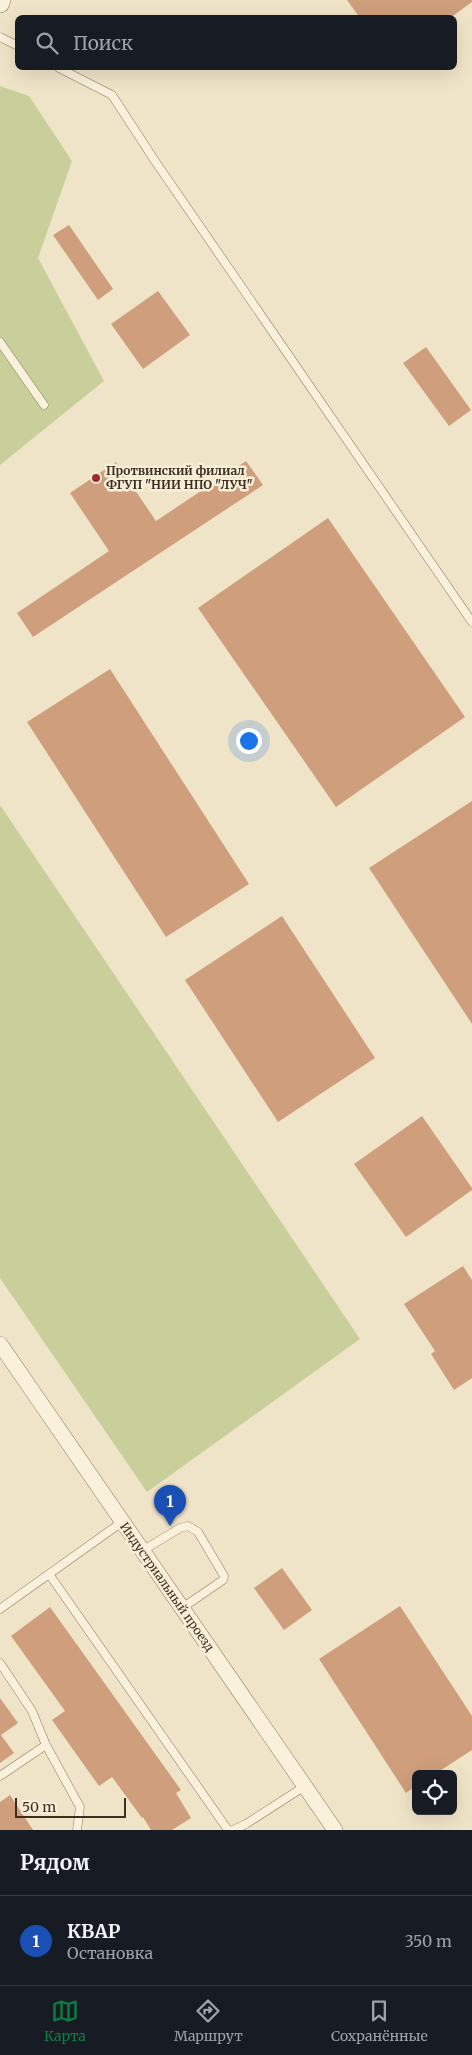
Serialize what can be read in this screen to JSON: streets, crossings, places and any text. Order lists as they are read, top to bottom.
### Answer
{
  "streets": {
    "street": ["Индустриальный проезд"]
  },
  "places": ["Протвинский филиал ФГУП \"НИИ НПО \"ЛУЧ\""],
  "scale_bar": "50 m",
  "page": {
    "search": "Поиск",
    "pins": "1",
    "scale": "50 m",
    "heading": "Рядом",
    "list": [
      {
        "mark": "1",
        "name": "КВАР",
        "note": "Остановка",
        "value": "350 m"
      }
    ],
    "nav": ["Карта", "Маршрут", "Сохранённые"]
  }
}
